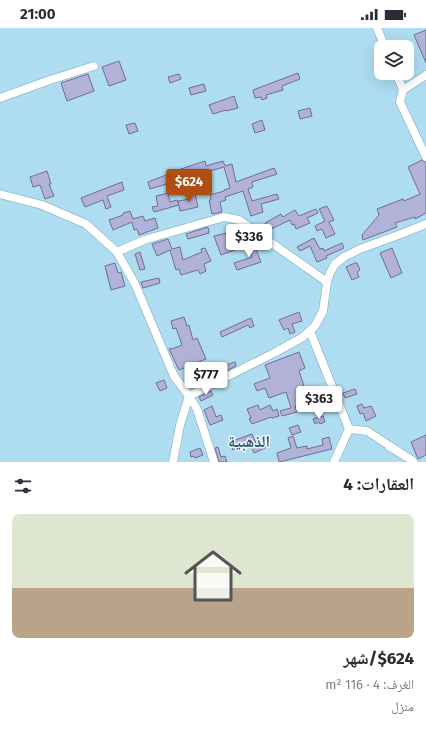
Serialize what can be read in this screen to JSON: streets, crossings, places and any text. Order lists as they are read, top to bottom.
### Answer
{
  "districts": ["الذهبية"],
  "page": {
    "status": "21:00",
    "price": [
      "$624",
      "$336",
      "$777",
      "$363"
    ],
    "heading": "العقارات: 4",
    "list": [
      {
        "name": "$624/شهر",
        "note": "الغرف: 4 · 116 m² · منزل"
      }
    ]
  }
}
